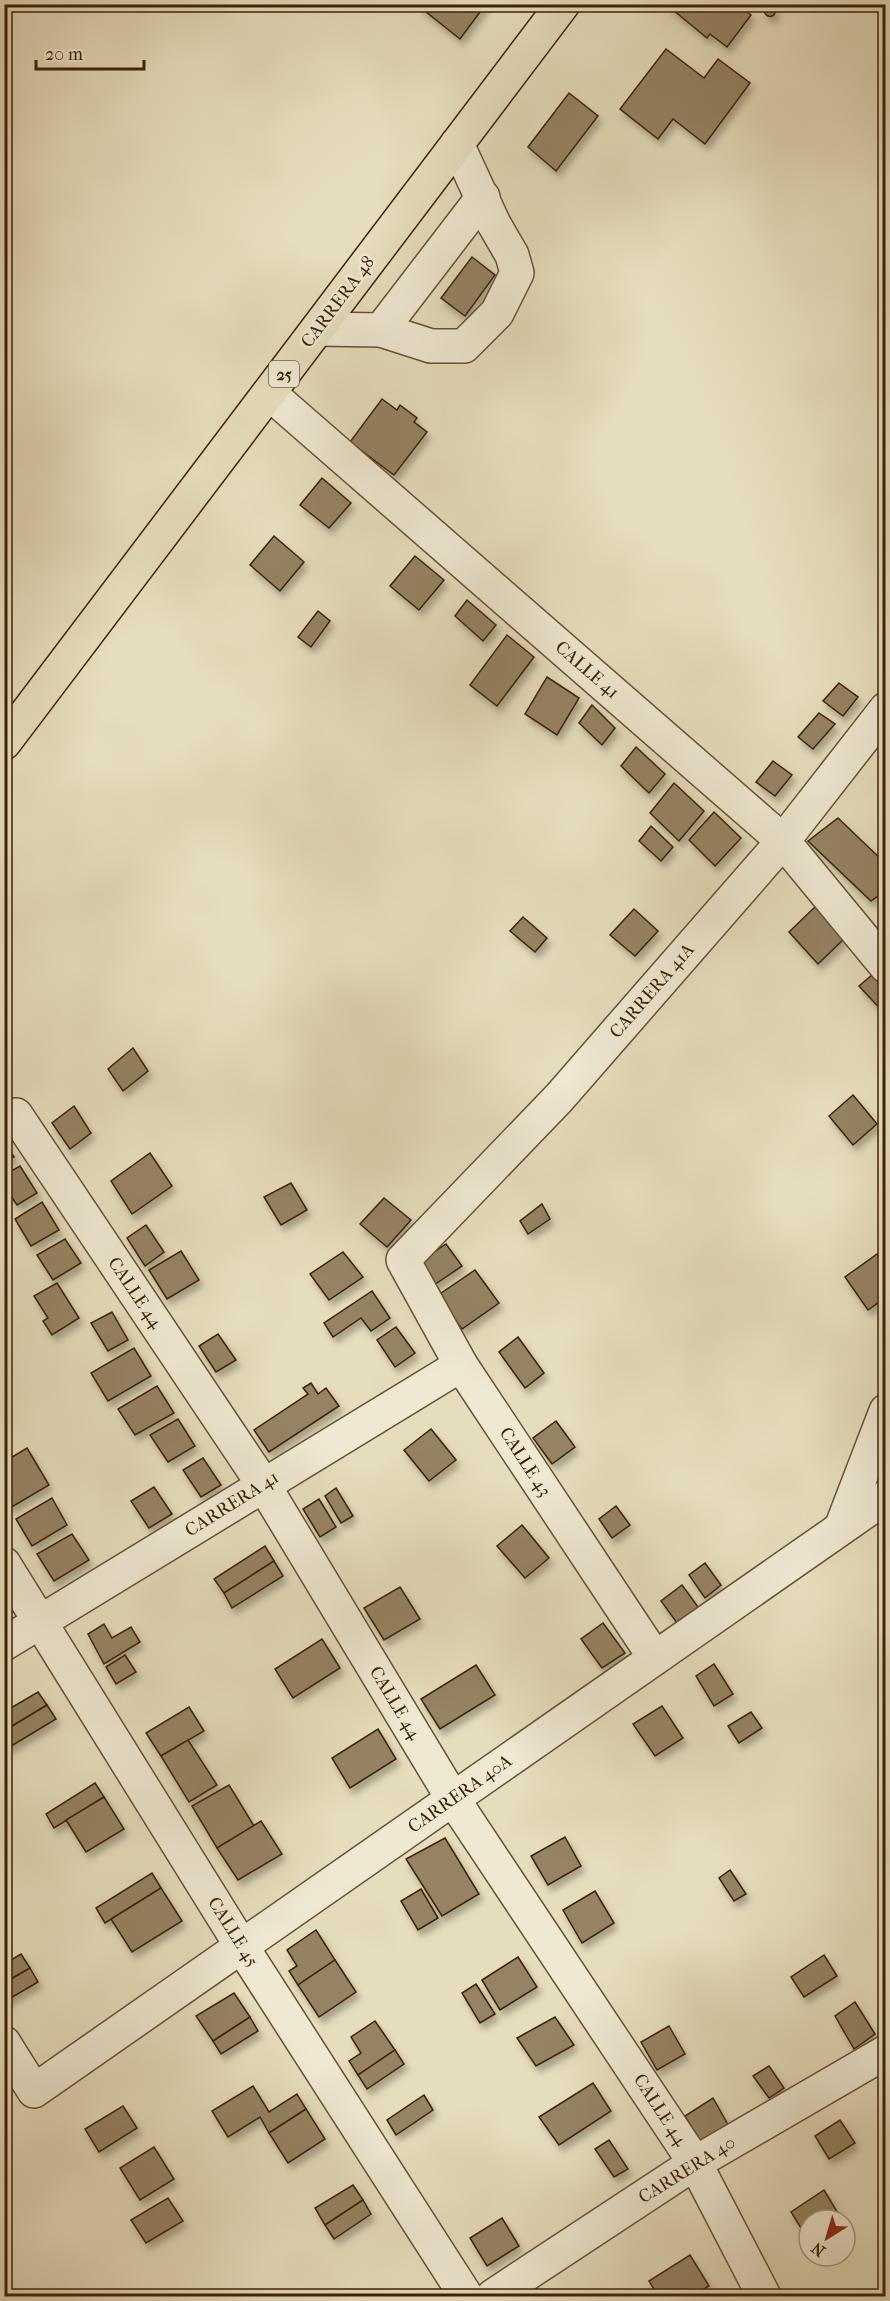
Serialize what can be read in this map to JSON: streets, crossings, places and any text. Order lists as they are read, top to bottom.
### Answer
{
  "streets": {
    "highway": ["CARRERA 48", "25"],
    "street": [
      "CALLE 41",
      "CARRERA 41A",
      "CALLE 44",
      "CALLE 43",
      "CARRERA 41",
      "CARRERA 40A",
      "CALLE 45",
      "CARRERA 40"
    ]
  },
  "crossings": [
    ["CARRERA 48", "CALLE 41"],
    ["CALLE 41", "CARRERA 41A"],
    ["CARRERA 41A", "CALLE 43"],
    ["CALLE 44", "CARRERA 41"],
    ["CALLE 44", "CARRERA 40A"],
    ["CALLE 44", "CARRERA 40"],
    ["CALLE 43", "CARRERA 41"],
    ["CALLE 43", "CARRERA 40A"],
    ["CARRERA 41", "CALLE 45"],
    ["CARRERA 40A", "CALLE 45"]
  ],
  "scale_bar": "20 m",
  "north": "bottom left"
}
